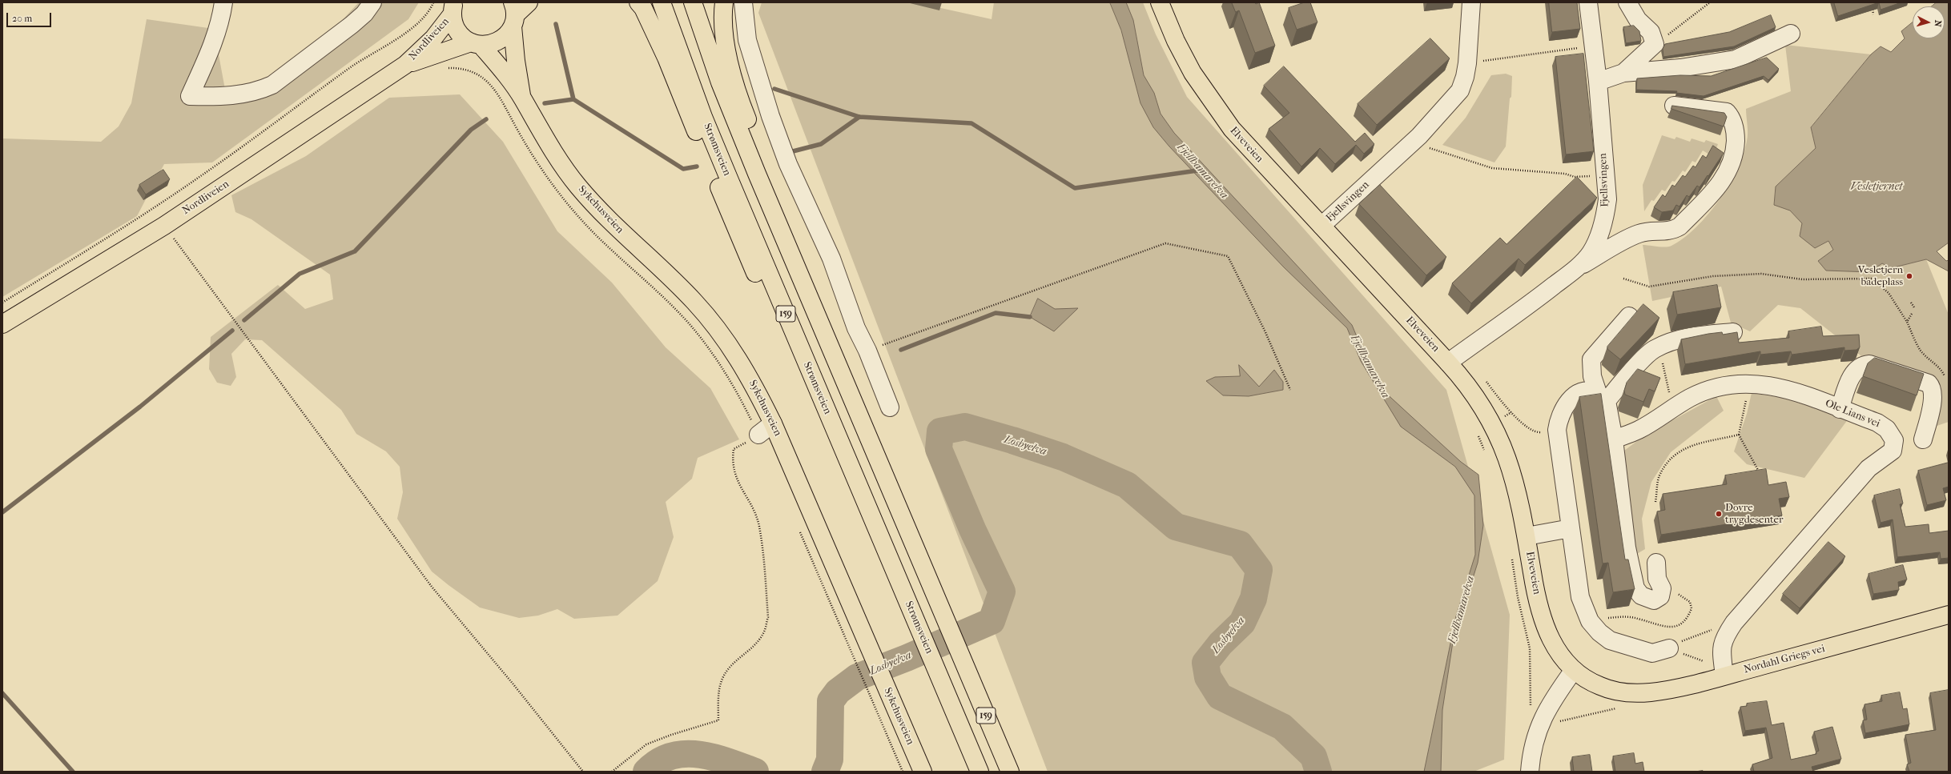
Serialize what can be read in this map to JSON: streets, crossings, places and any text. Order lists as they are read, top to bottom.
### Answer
{
  "streets": {
    "main road": [
      "Nordliveien",
      "Elveveien",
      "Strømsveien",
      "Sykehusveien",
      "159",
      "Nordahl Griegs vei"
    ],
    "street": ["Fjellsvingen", "Ole Lians vei"]
  },
  "crossings": [
    ["Nordliveien", "Sykehusveien"],
    ["Elveveien", "Fjellsvingen"],
    ["Elveveien", "Nordahl Griegs vei"],
    ["Ole Lians vei", "Nordahl Griegs vei"]
  ],
  "water": ["Fjellhamarelva", "Vesletjernet", "Losbyelva"],
  "places": ["Vesletjern badeplass", "Dovre trygdesenter"],
  "scale_bar": "20 m",
  "north": "right"
}
